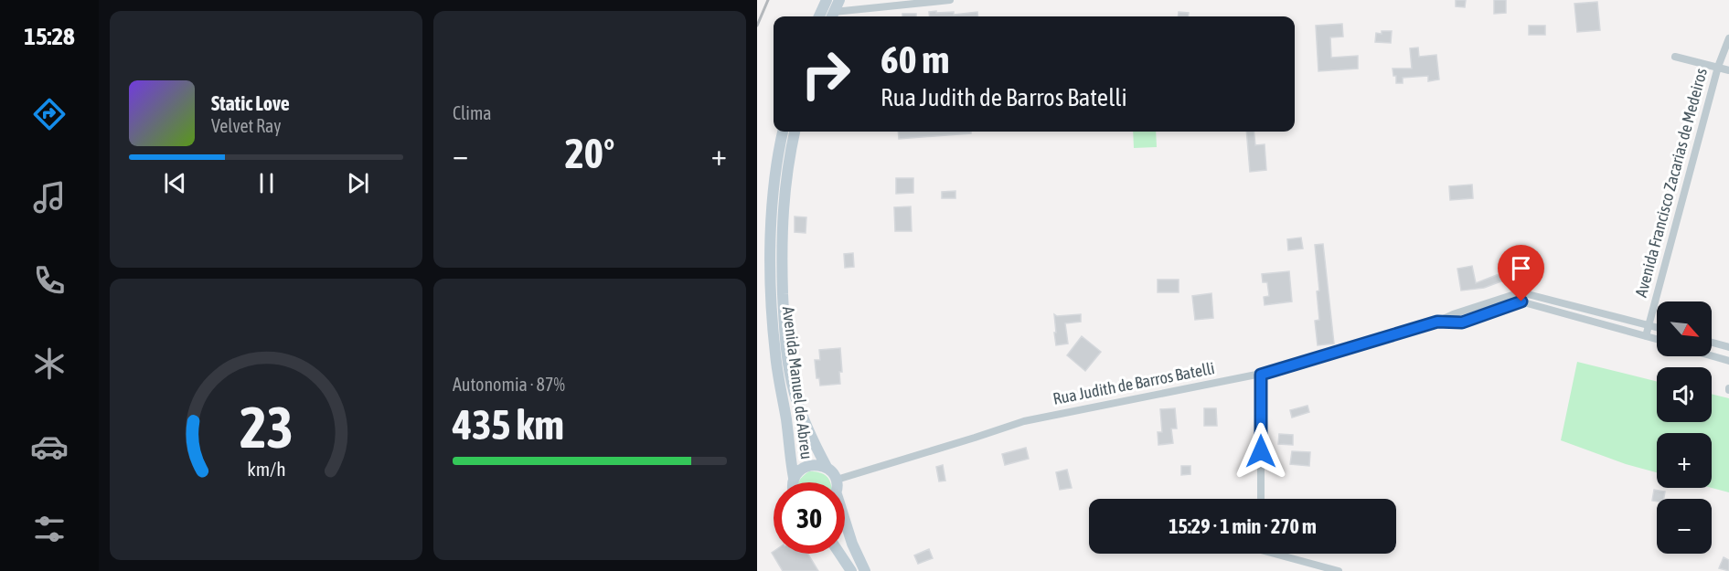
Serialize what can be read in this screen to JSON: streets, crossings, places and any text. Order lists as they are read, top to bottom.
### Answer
{
  "streets": {
    "main road": ["Avenida Manuel de Abreu"],
    "street": ["Avenida Francisco Zacarias de Medeiros", "Rua Judith de Barros Batelli"]
  },
  "crossings": [
    ["Avenida Francisco Zacarias de Medeiros", "Rua Judith de Barros Batelli"],
    ["Avenida Manuel de Abreu", "Rua Judith de Barros Batelli"]
  ],
  "north": "bottom right",
  "page": {
    "tabs": "15:28",
    "tile": [
      "Clima",
      ["Autonomia · 87%", "435 km"]
    ],
    "turn": ["60 m", "Rua Judith de Barros Batelli"],
    "song": ["Static Love", "Velvet Ray"],
    "heat": ["−", "20°", "+"],
    "map_buttons": ["+", "−"],
    "limit": "30",
    "trip": "15:29 · 1 min · 270 m",
    "gauge": ["23", "km/h"]
  }
}
